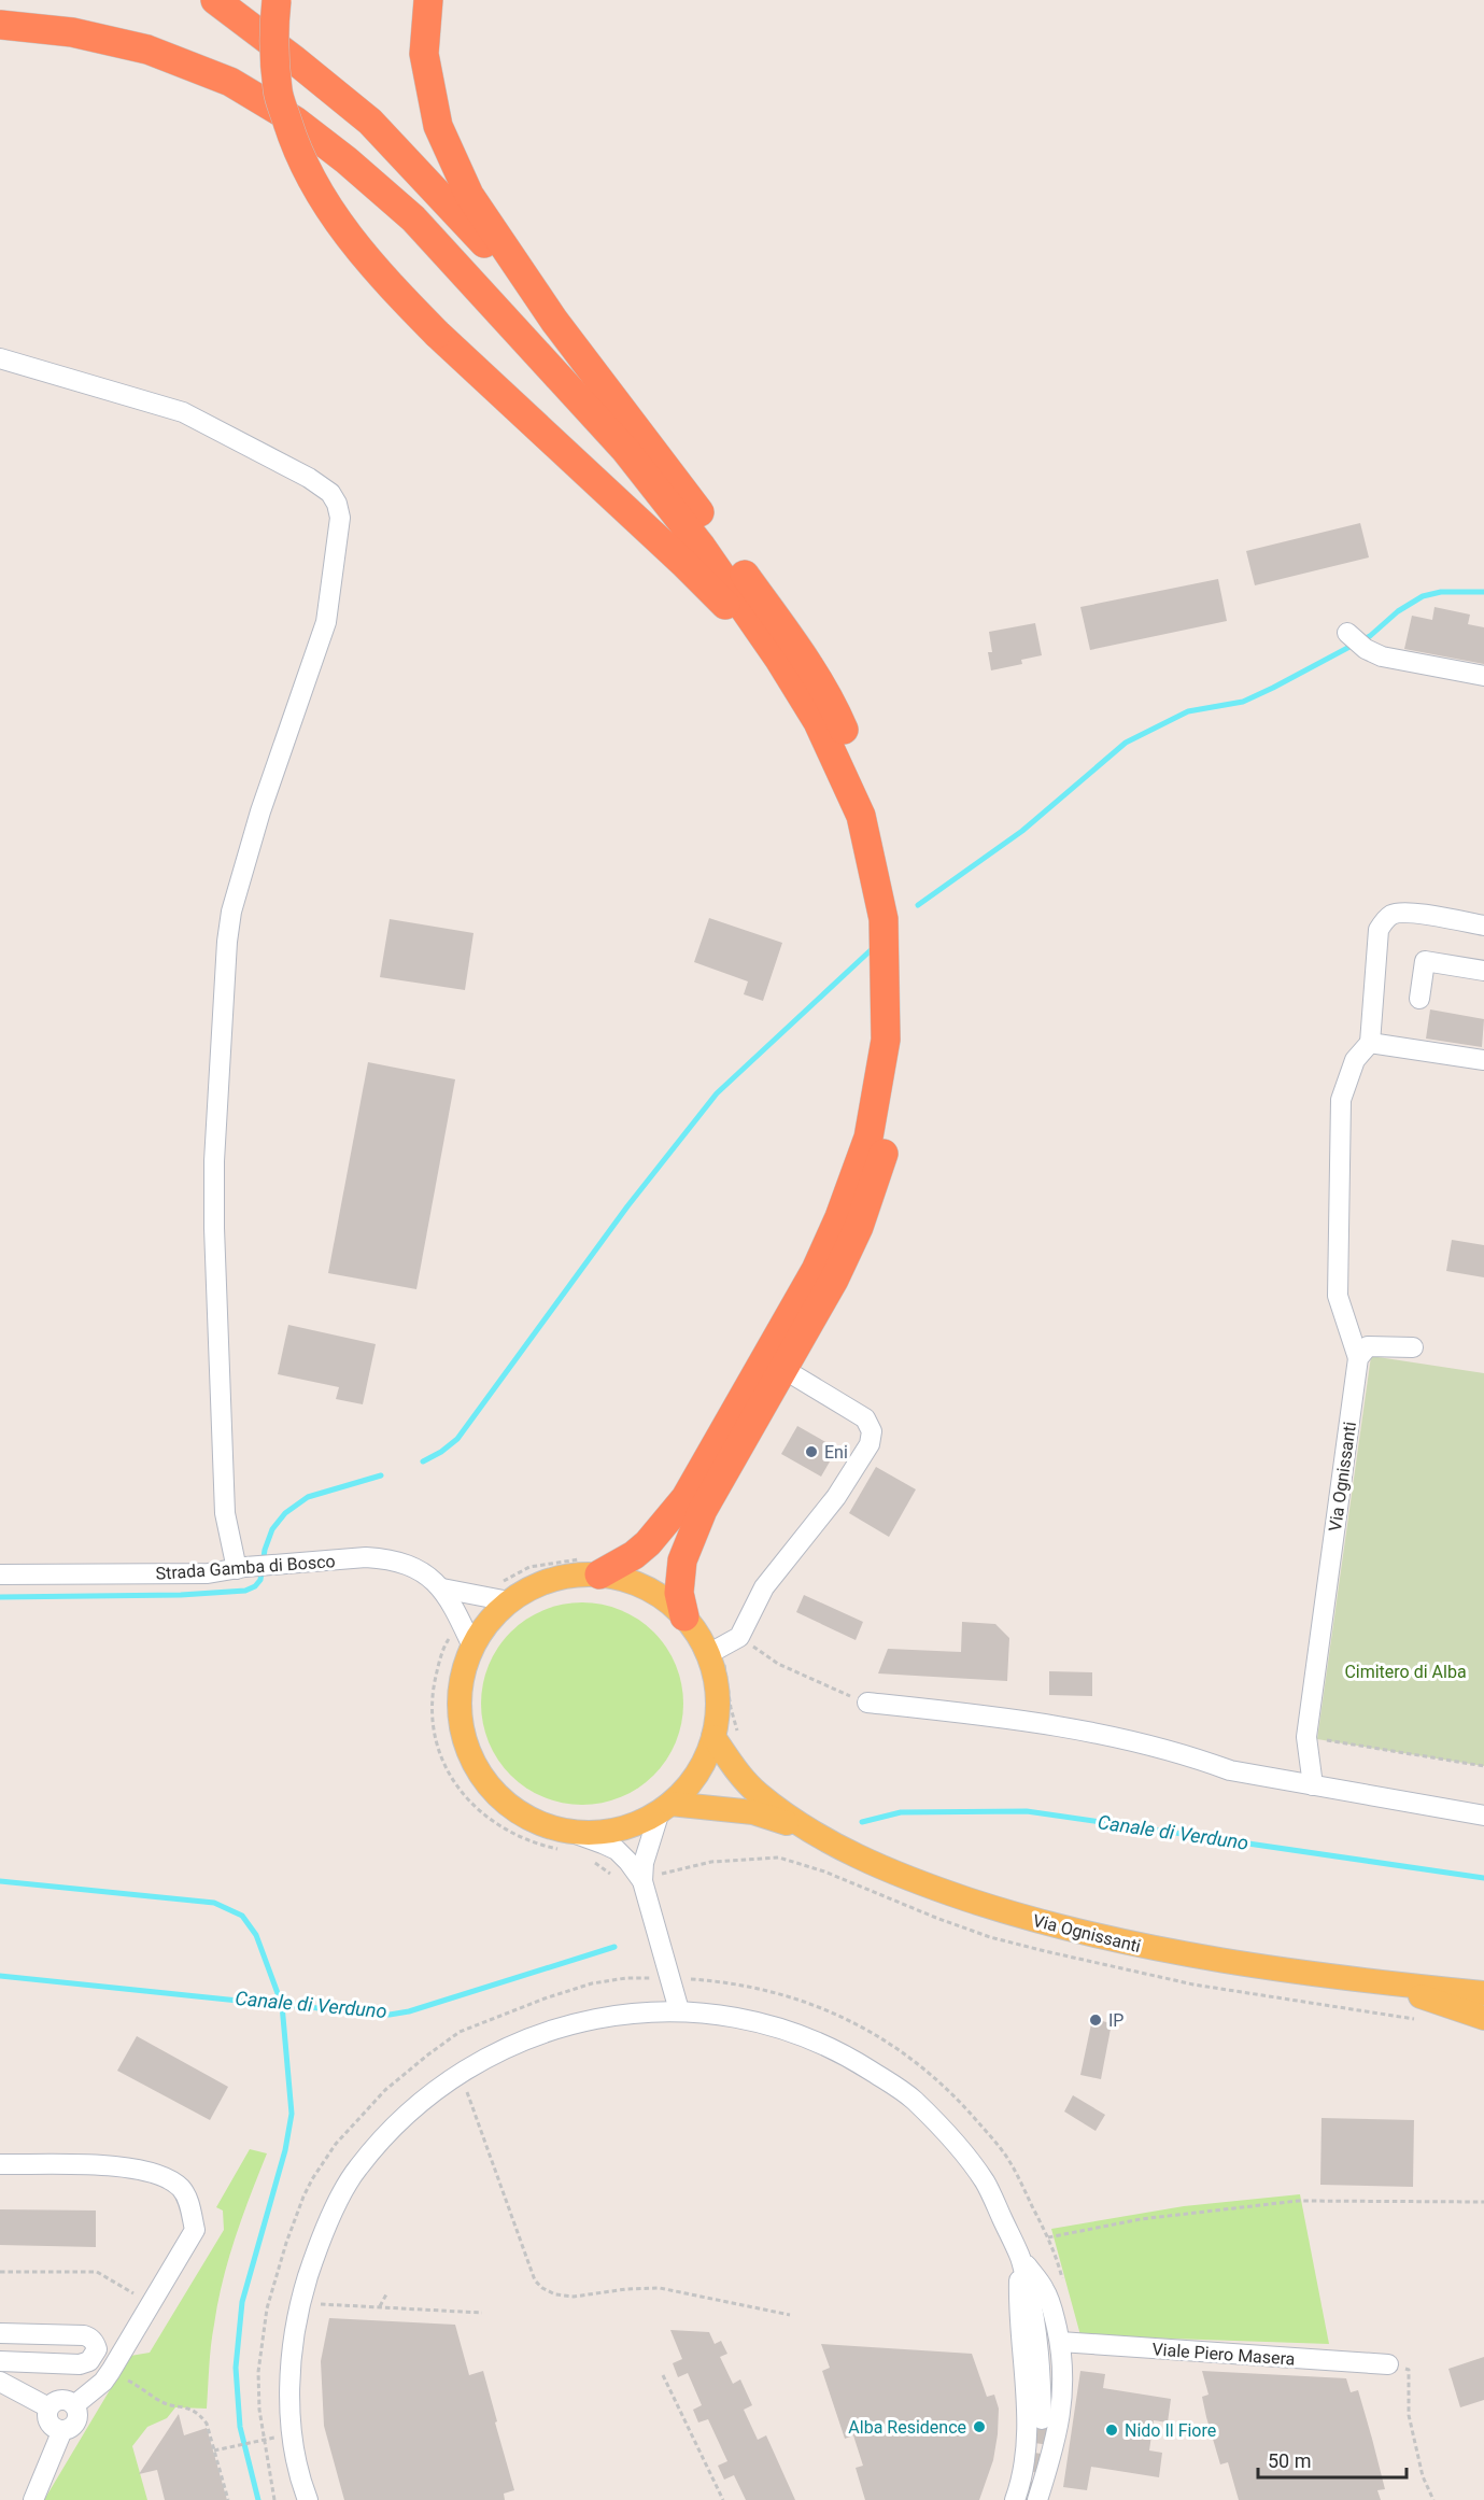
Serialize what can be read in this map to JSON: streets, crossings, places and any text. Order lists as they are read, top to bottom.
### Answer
{
  "streets": {
    "main road": ["Via Ognissanti"],
    "street": ["Strada Gamba di Bosco", "Viale Piero Masera"]
  },
  "water": ["Canale di Verduno"],
  "parks": ["Cimitero di Alba"],
  "places": [
    "Eni",
    "IP",
    "Alba Residence",
    "Nido Il Fiore"
  ],
  "scale_bar": "50 m"
}
